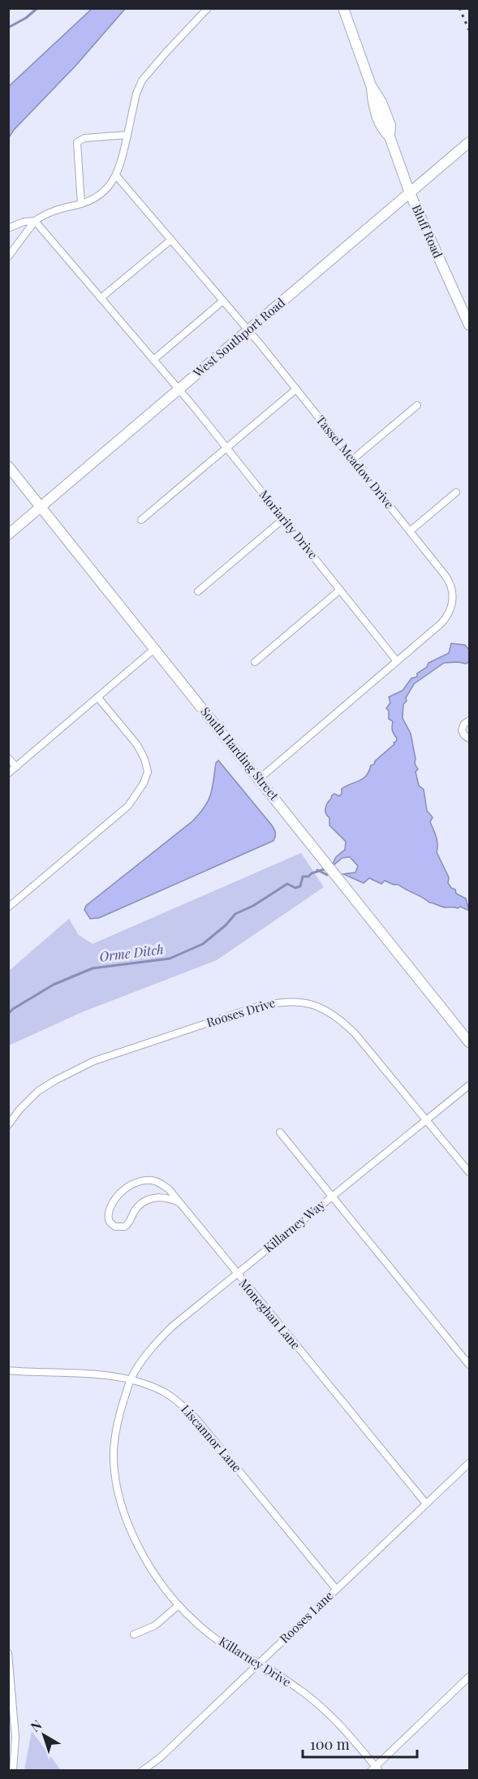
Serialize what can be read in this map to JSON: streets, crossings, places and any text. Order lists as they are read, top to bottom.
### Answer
{
  "streets": {
    "main road": ["Bluff Road", "West Southport Road", "South Harding Street"],
    "street": [
      "Tassel Meadow Drive",
      "Moriarity Drive",
      "Rooses Drive",
      "Killarney Way",
      "Moneghan Lane",
      "Liscannor Lane",
      "Rooses Lane",
      "Killarney Drive"
    ]
  },
  "crossings": [
    ["Bluff Road", "West Southport Road"],
    ["West Southport Road", "Tassel Meadow Drive"],
    ["West Southport Road", "Moriarity Drive"],
    ["West Southport Road", "South Harding Street"],
    ["Tassel Meadow Drive", "Moriarity Drive"],
    ["Rooses Drive", "Killarney Way"],
    ["Killarney Way", "Moneghan Lane"],
    ["Killarney Way", "Liscannor Lane"],
    ["Killarney Way", "Killarney Drive"],
    ["Moneghan Lane", "Rooses Lane"],
    ["Liscannor Lane", "Rooses Lane"],
    ["Liscannor Lane", "Killarney Drive"],
    ["Rooses Lane", "Killarney Drive"]
  ],
  "water": ["Orme Ditch"],
  "scale_bar": "100 m",
  "north": "top left"
}
